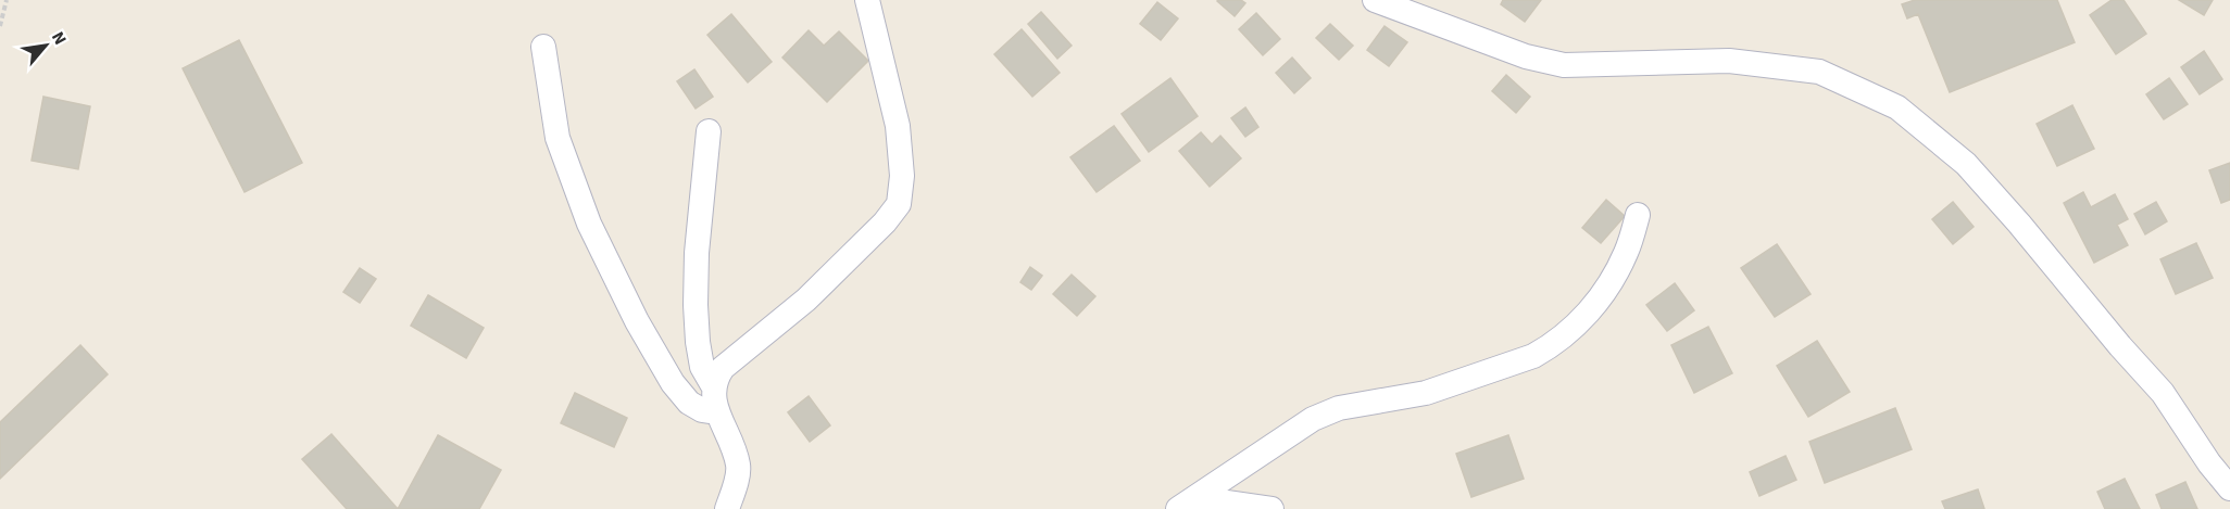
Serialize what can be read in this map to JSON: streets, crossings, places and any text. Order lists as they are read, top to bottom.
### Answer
{
  "north": "top right"
}
